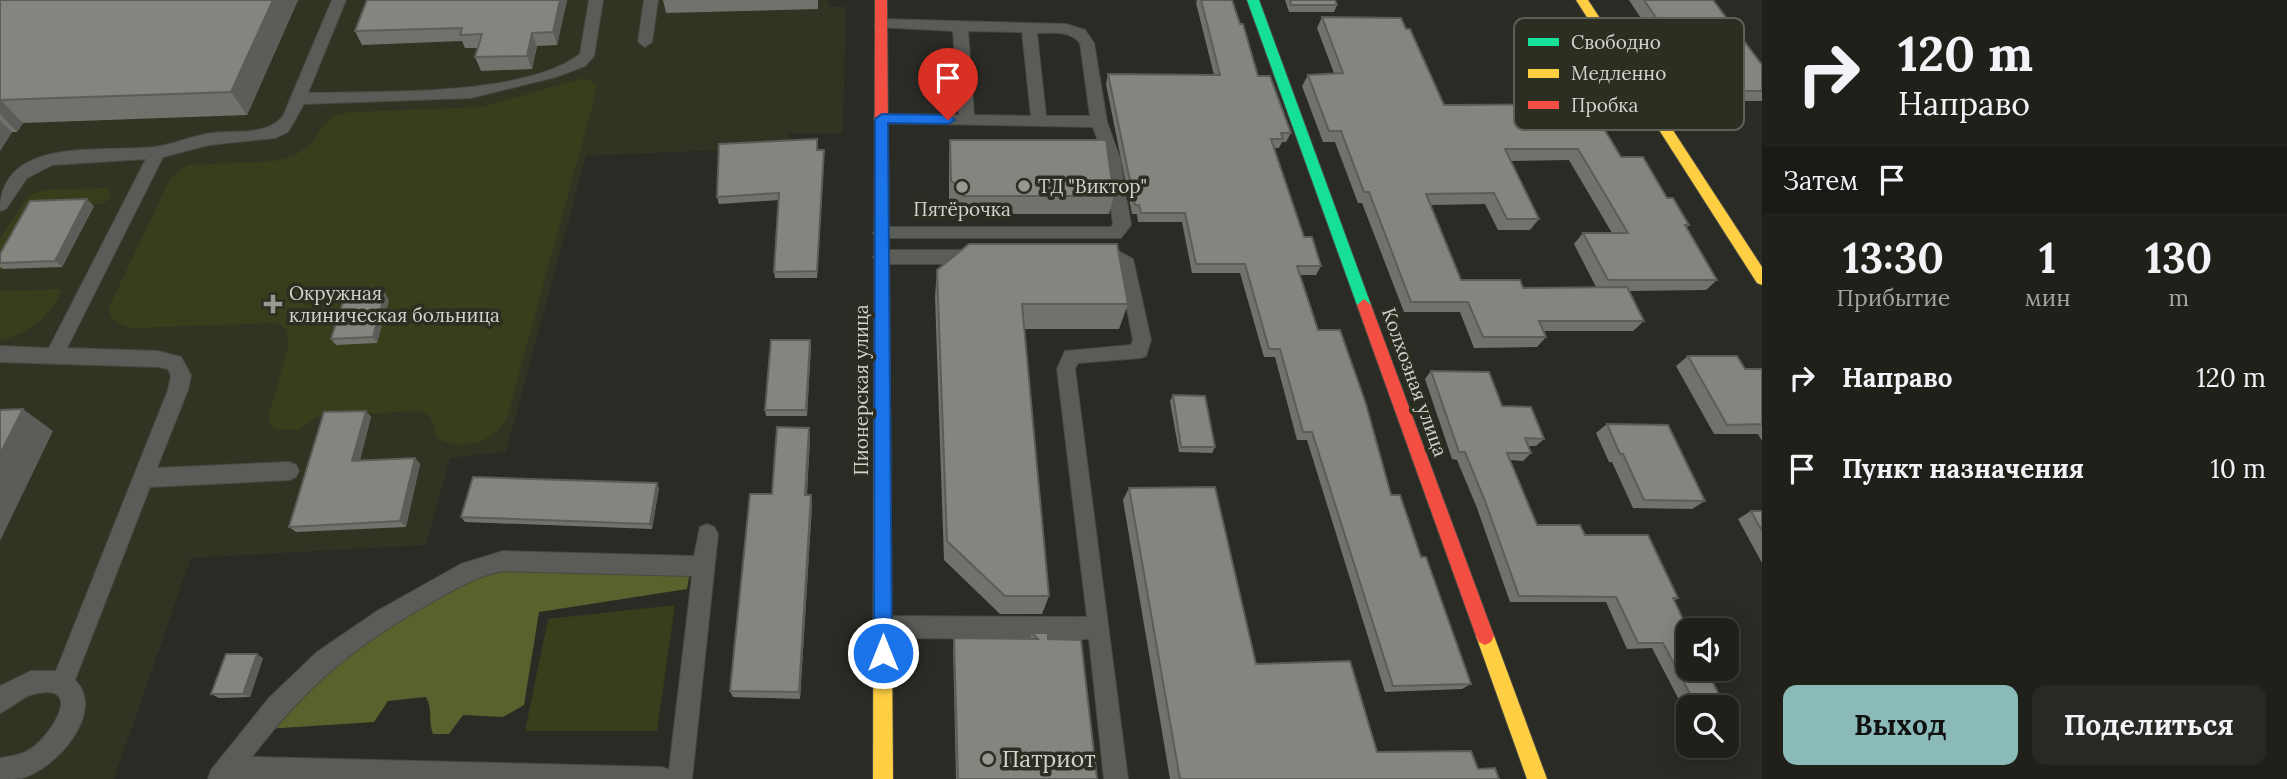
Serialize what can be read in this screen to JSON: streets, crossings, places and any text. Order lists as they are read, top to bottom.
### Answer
{
  "streets": {
    "street": ["Колхозная улица", "Пионерская улица"]
  },
  "places": {
    "other": ["ТД \"Виктор\"", "Пятёрочка", "Патриот"],
    "health": ["Окружная клиническая больница"]
  },
  "legend": ["Свободно", "Медленно", "Пробка"],
  "page": {
    "turn": ["120 m", "Направо"],
    "then": "Затем",
    "eta": [
      "13:30",
      "Прибытие",
      "1",
      "мин",
      "130",
      "m"
    ],
    "list": [
      {
        "name": "Направо",
        "value": "120 m"
      },
      {
        "name": "Пункт назначения",
        "value": "10 m"
      }
    ],
    "buttons": ["Выход", "Поделиться"]
  }
}
